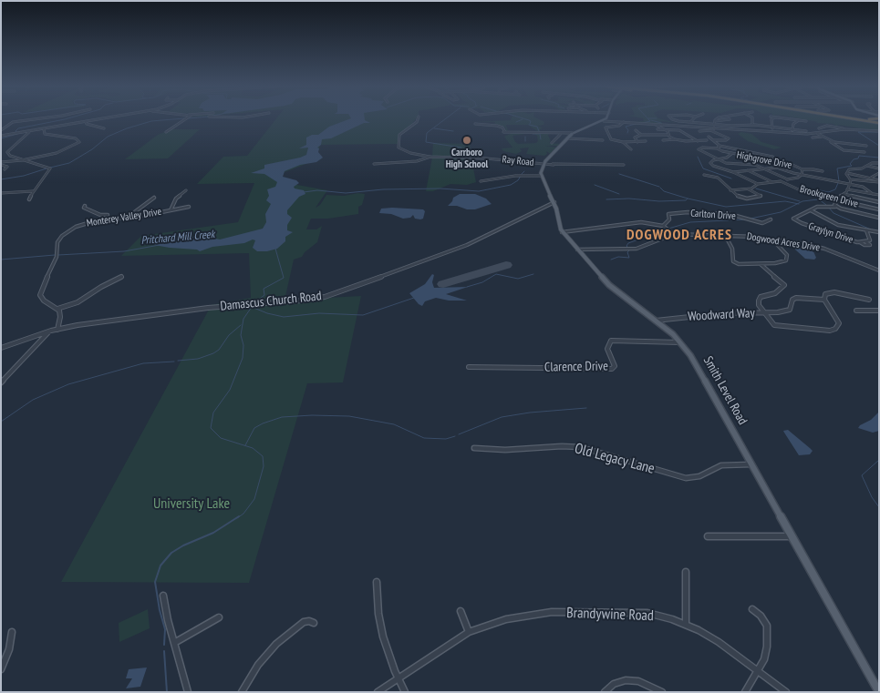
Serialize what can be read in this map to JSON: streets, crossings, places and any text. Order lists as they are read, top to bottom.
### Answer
{
  "streets": {
    "main road": ["Smith Level Road"],
    "street": [
      "Highgrove Drive",
      "Ray Road",
      "Brookgreen Drive",
      "Carlton Drive",
      "Monterey Valley Drive",
      "Graylyn Drive",
      "Dogwood Acres Drive",
      "Damascus Church Road",
      "Woodward Way",
      "Clarence Drive",
      "Old Legacy Lane",
      "Brandywine Road"
    ]
  },
  "crossings": [
    ["Highgrove Drive", "Brookgreen Drive"],
    ["Dogwood Acres Drive", "Smith Level Road"],
    ["Damascus Church Road", "Smith Level Road"],
    ["Woodward Way", "Smith Level Road"],
    ["Clarence Drive", "Smith Level Road"],
    ["Smith Level Road", "Old Legacy Lane"]
  ],
  "districts": ["DOGWOOD ACRES"],
  "water": ["Pritchard Mill Creek"],
  "parks": ["University Lake"],
  "places": ["Carrboro High School"]
}
